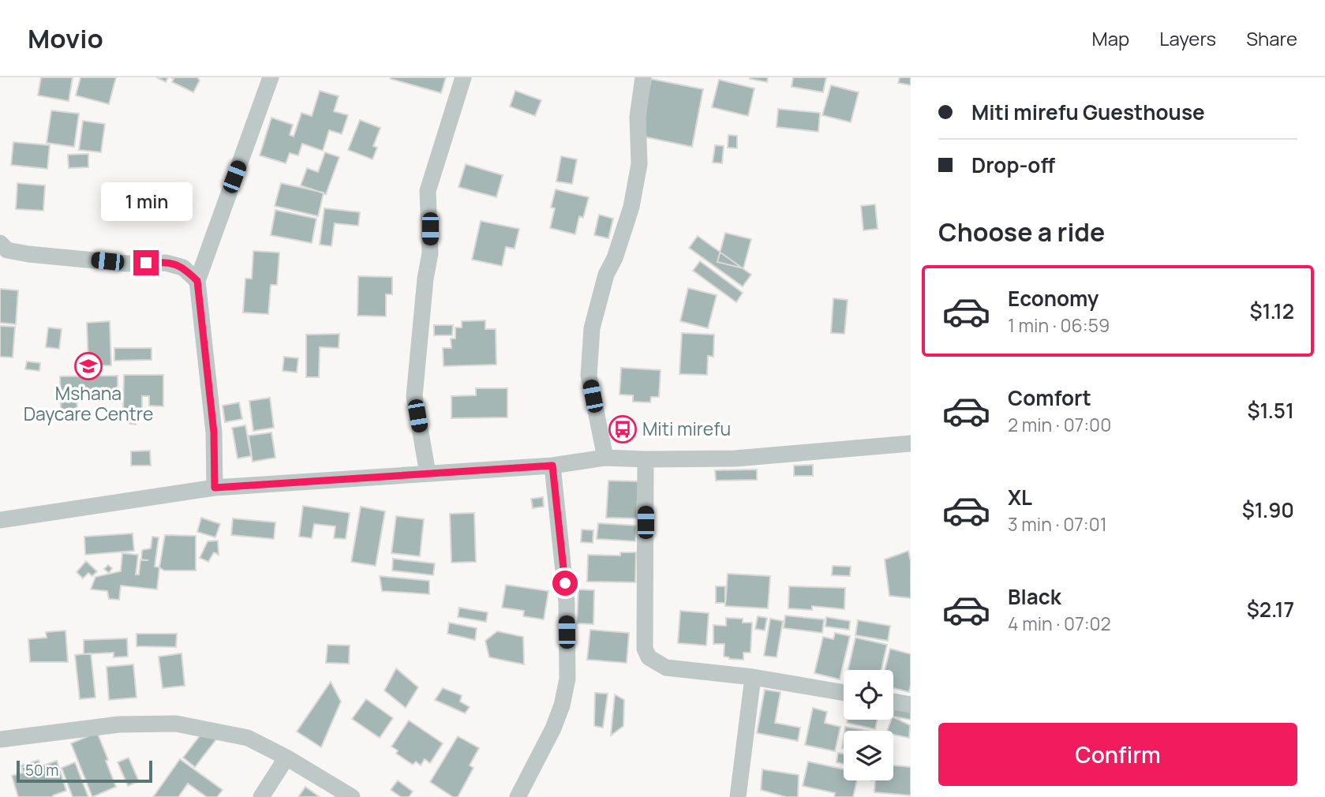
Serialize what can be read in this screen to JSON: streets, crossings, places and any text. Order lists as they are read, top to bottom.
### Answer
{
  "places": {
    "school or university": ["Mshana Daycare Centre"],
    "bus stop": ["Miti mirefu"]
  },
  "scale_bar": "50 m",
  "page": {
    "header": "Movio",
    "nav": ["Map", "Layers", "Share"],
    "banner": ["Miti mirefu Guesthouse", "Drop-off"],
    "bubble": "1 min",
    "heading": "Choose a ride",
    "list": [
      {
        "name": "Economy",
        "note": "1 min · 06:59",
        "value": "$1.12"
      },
      {
        "name": "Comfort",
        "note": "2 min · 07:00",
        "value": "$1.51"
      },
      {
        "name": "XL",
        "note": "3 min · 07:01",
        "value": "$1.90"
      },
      {
        "name": "Black",
        "note": "4 min · 07:02",
        "value": "$2.17"
      }
    ],
    "buttons": "Confirm",
    "scale": "50 m"
  }
}
